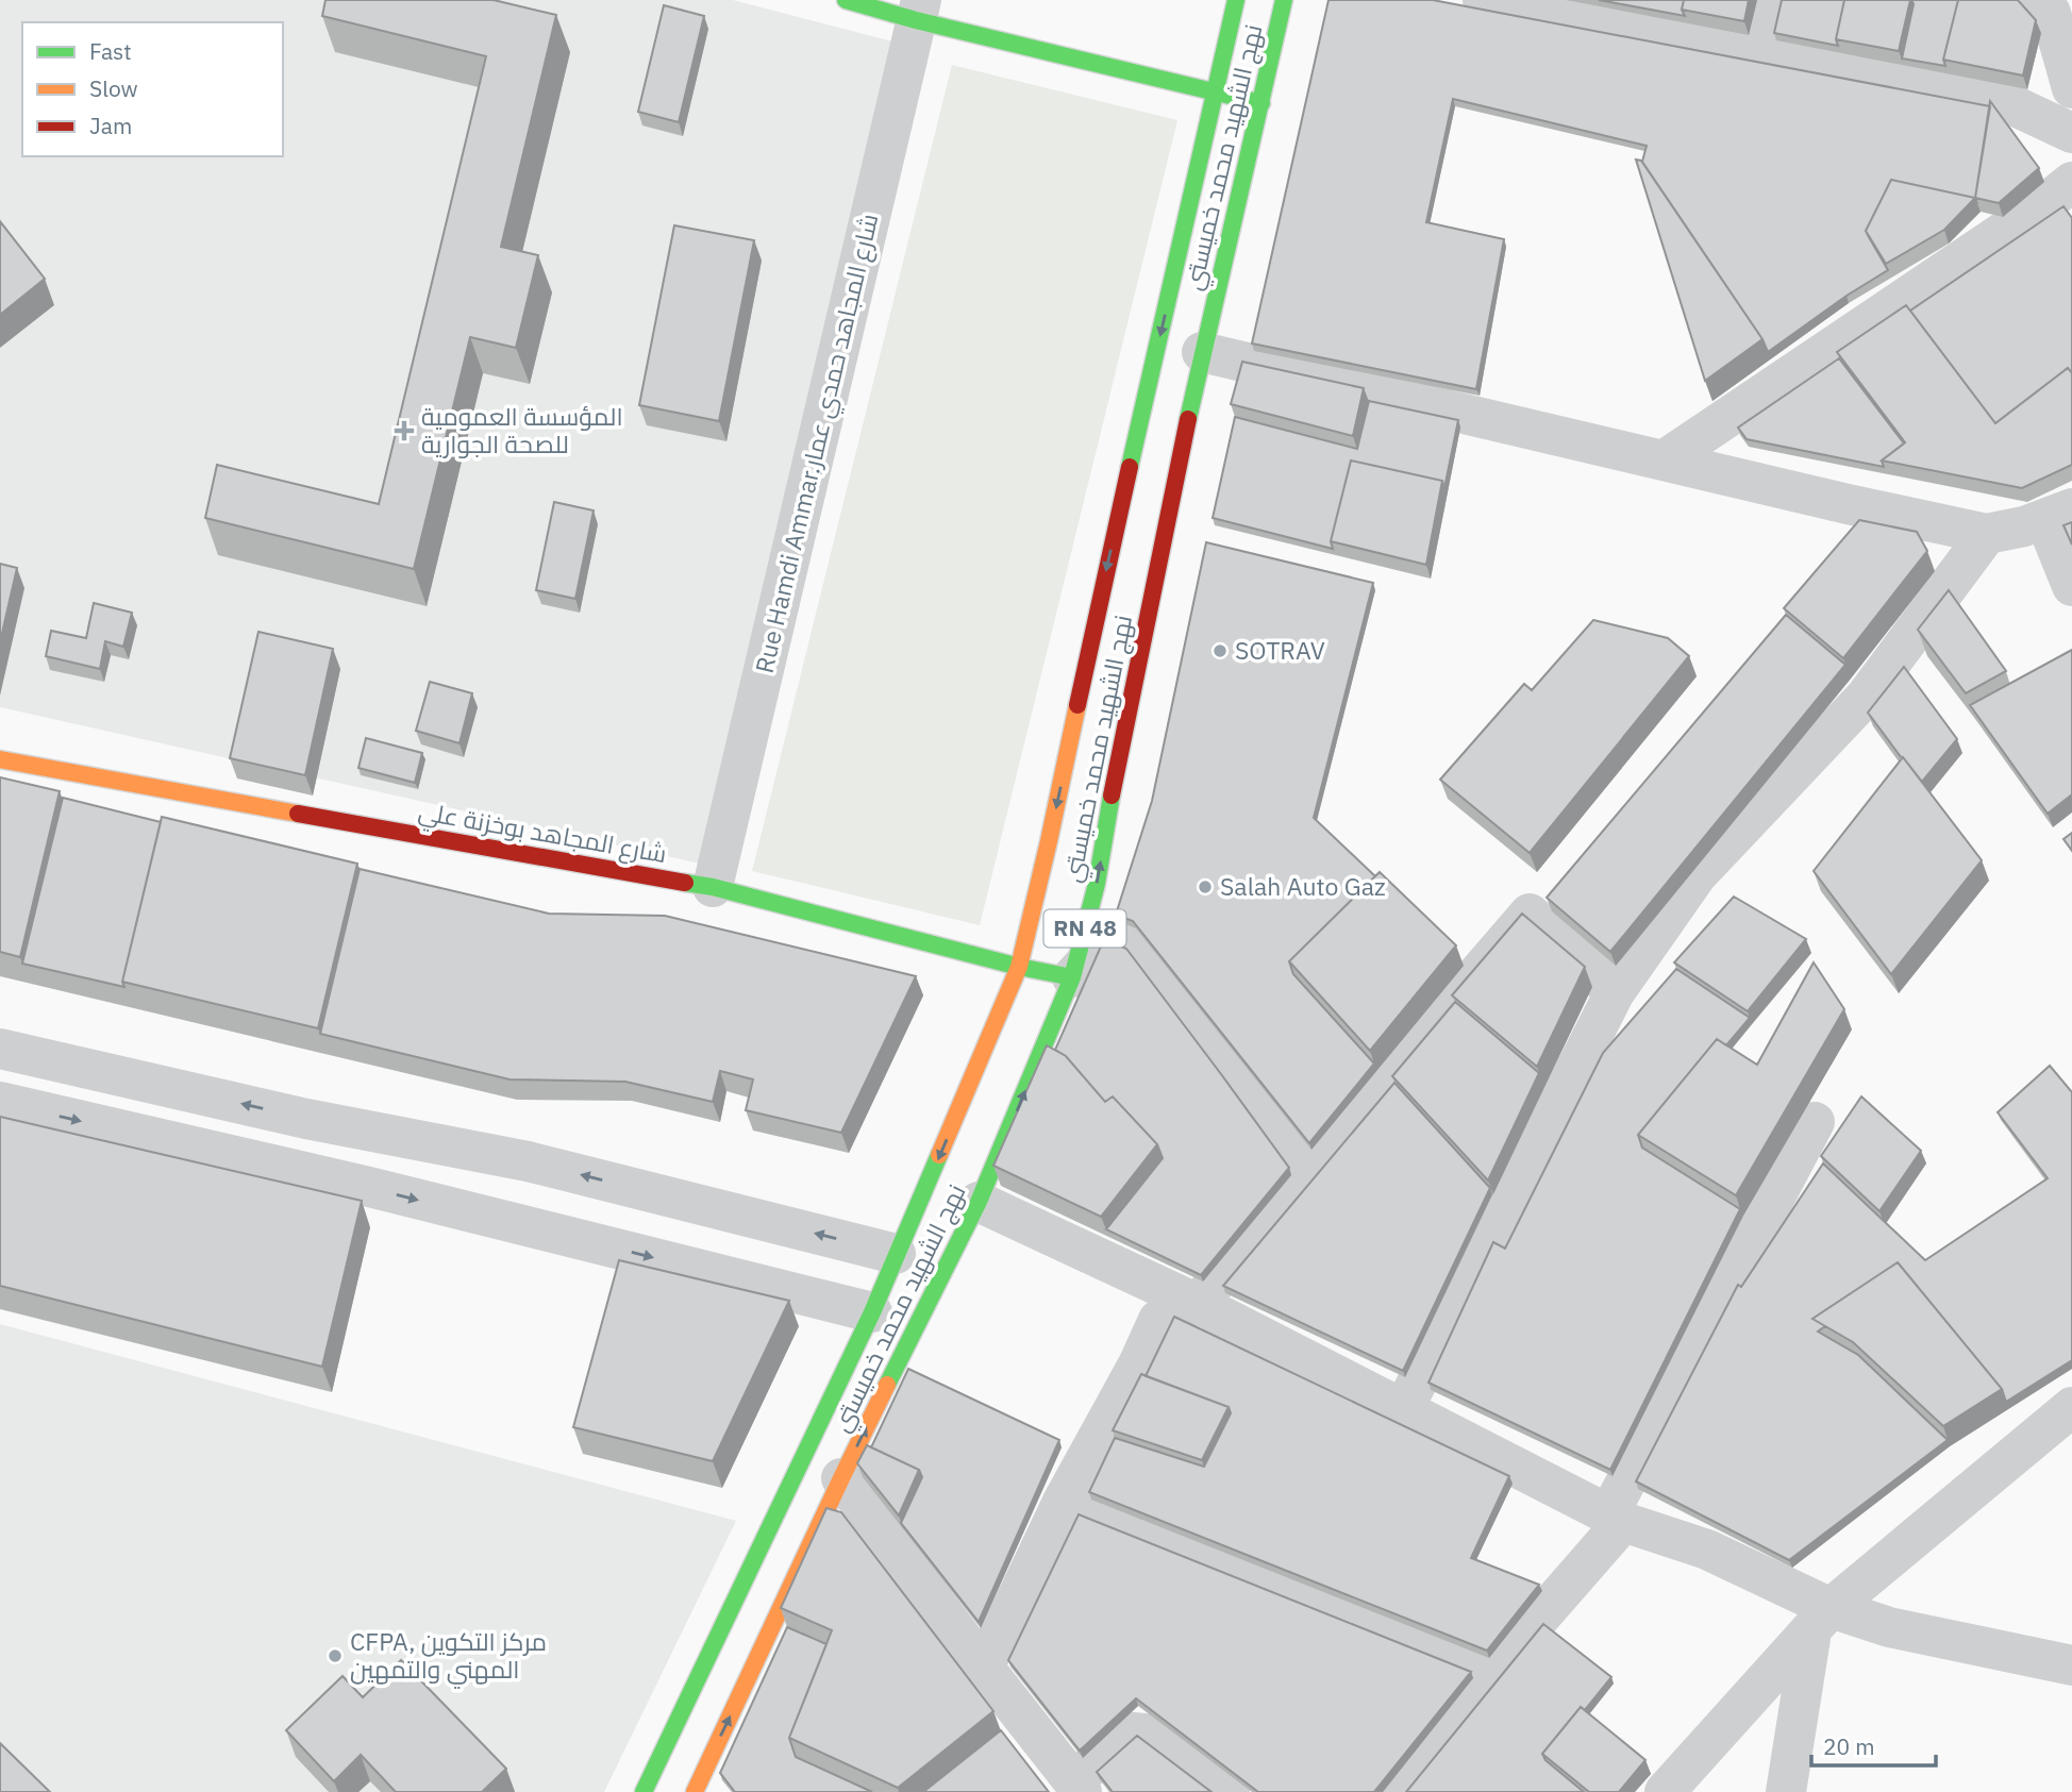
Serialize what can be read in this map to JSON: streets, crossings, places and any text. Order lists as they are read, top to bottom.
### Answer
{
  "streets": {
    "main road": ["نهج الشهيد محمد خميستي", "شارع المجاهد بوخزنة علي", "RN 48"],
    "street": ["Rue Hamdi Ammar,شارع المجاهد حمدي عمار"]
  },
  "crossings": [
    ["نهج الشهيد محمد خميستي", "شارع المجاهد بوخزنة علي"],
    ["Rue Hamdi Ammar,شارع المجاهد حمدي عمار", "شارع المجاهد بوخزنة علي"]
  ],
  "places": {
    "health": ["المؤسسة العمومية للصحة الجوارية"],
    "other": ["SOTRAV", "Salah Auto Gaz", "CFPA, مركز التكوين المهني والتمهين"]
  },
  "legend": ["Fast", "Slow", "Jam"],
  "scale_bar": "20 m"
}
